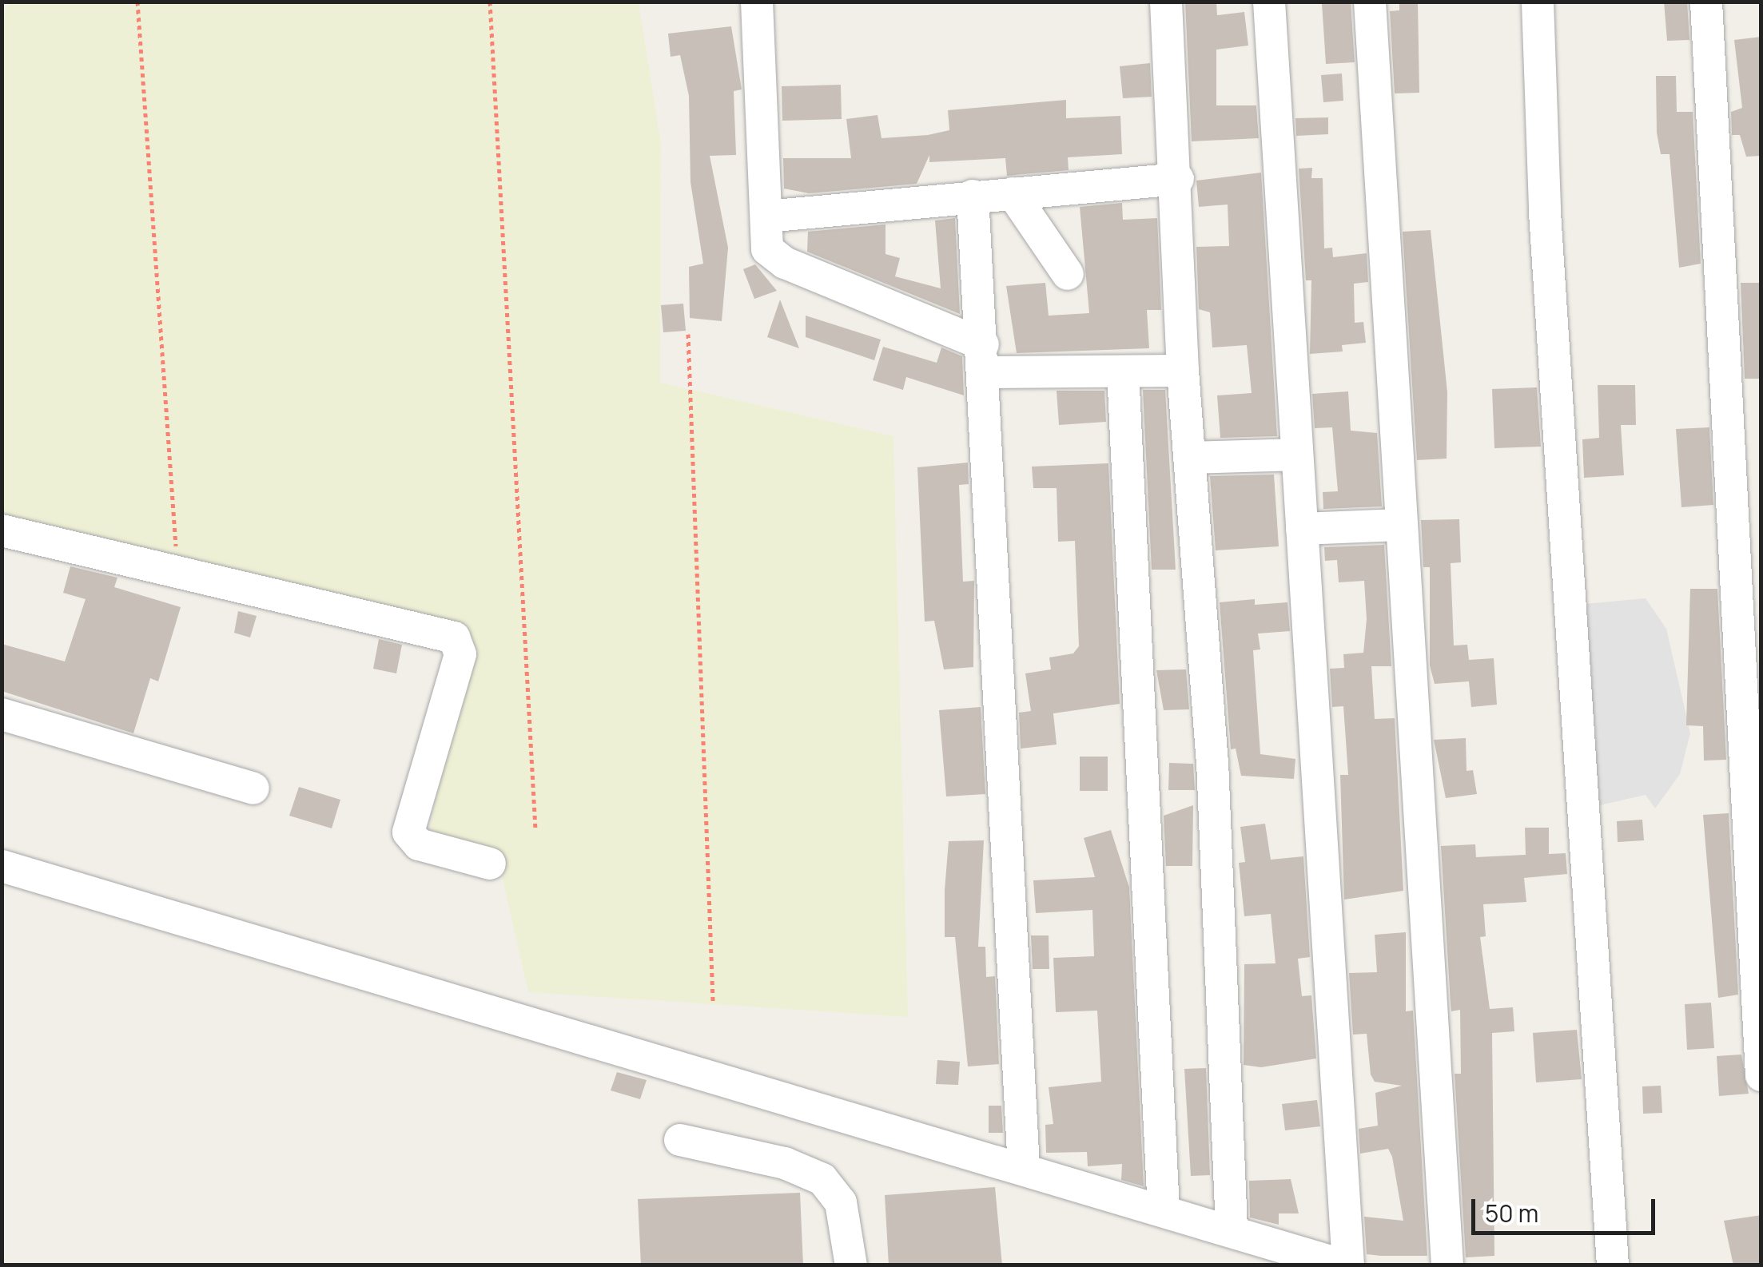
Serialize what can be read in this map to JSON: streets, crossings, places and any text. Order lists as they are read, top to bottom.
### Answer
{
  "scale_bar": "50 m"
}
